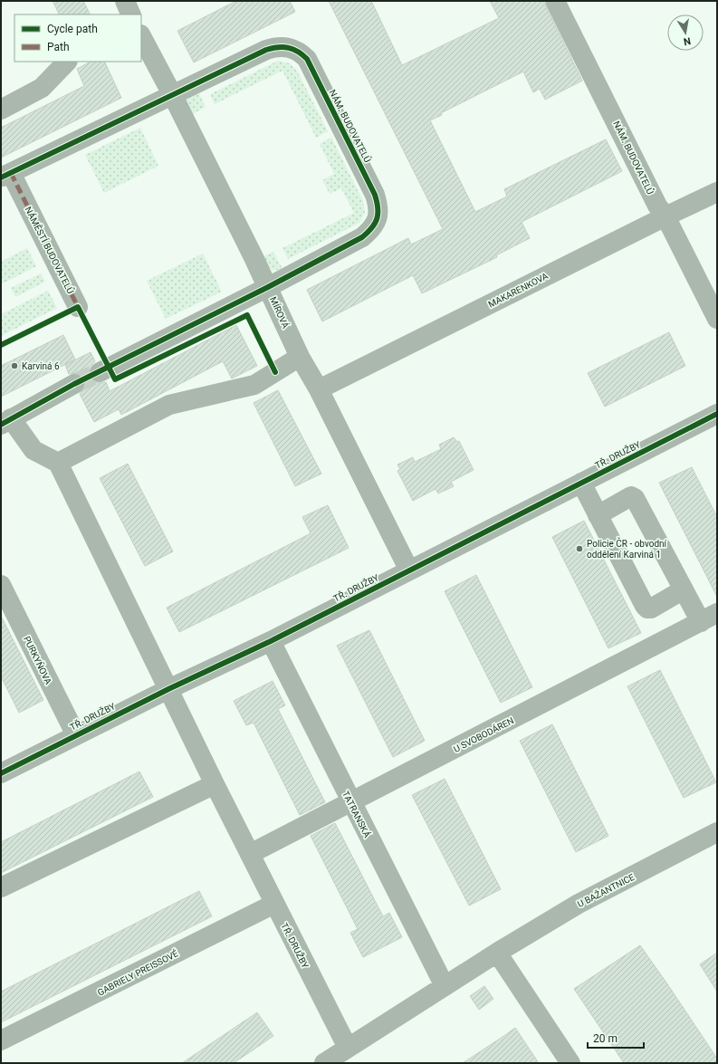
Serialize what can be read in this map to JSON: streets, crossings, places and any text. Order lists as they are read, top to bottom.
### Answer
{
  "streets": {
    "street": [
      "NÁM. BUDOVATELŮ",
      "NÁMĚSTÍ BUDOVATELŮ",
      "MAKARENKOVA",
      "MÍROVÁ",
      "TŘ. DRUŽBY",
      "PURKYŇOVA",
      "U SVOBODÁREN",
      "TATRANSKÁ",
      "U BAŽANTNICE",
      "GABRIELY PREISSOVÉ"
    ]
  },
  "crossings": [
    ["NÁM. BUDOVATELŮ", "NÁMĚSTÍ BUDOVATELŮ"],
    ["NÁM. BUDOVATELŮ", "MAKARENKOVA"],
    ["NÁM. BUDOVATELŮ", "MÍROVÁ"],
    ["MAKARENKOVA", "MÍROVÁ"],
    ["MÍROVÁ", "TŘ. DRUŽBY"],
    ["TŘ. DRUŽBY", "PURKYŇOVA"],
    ["TŘ. DRUŽBY", "U SVOBODÁREN"],
    ["TŘ. DRUŽBY", "TATRANSKÁ"],
    ["TŘ. DRUŽBY", "U BAŽANTNICE"],
    ["TŘ. DRUŽBY", "GABRIELY PREISSOVÉ"],
    ["U SVOBODÁREN", "TATRANSKÁ"],
    ["TATRANSKÁ", "U BAŽANTNICE"]
  ],
  "places": ["Karviná 6", "Policie ČR - obvodní oddělení Karviná 1"],
  "legend": ["Cycle path", "Path"],
  "scale_bar": "20 m",
  "north": "bottom"
}
